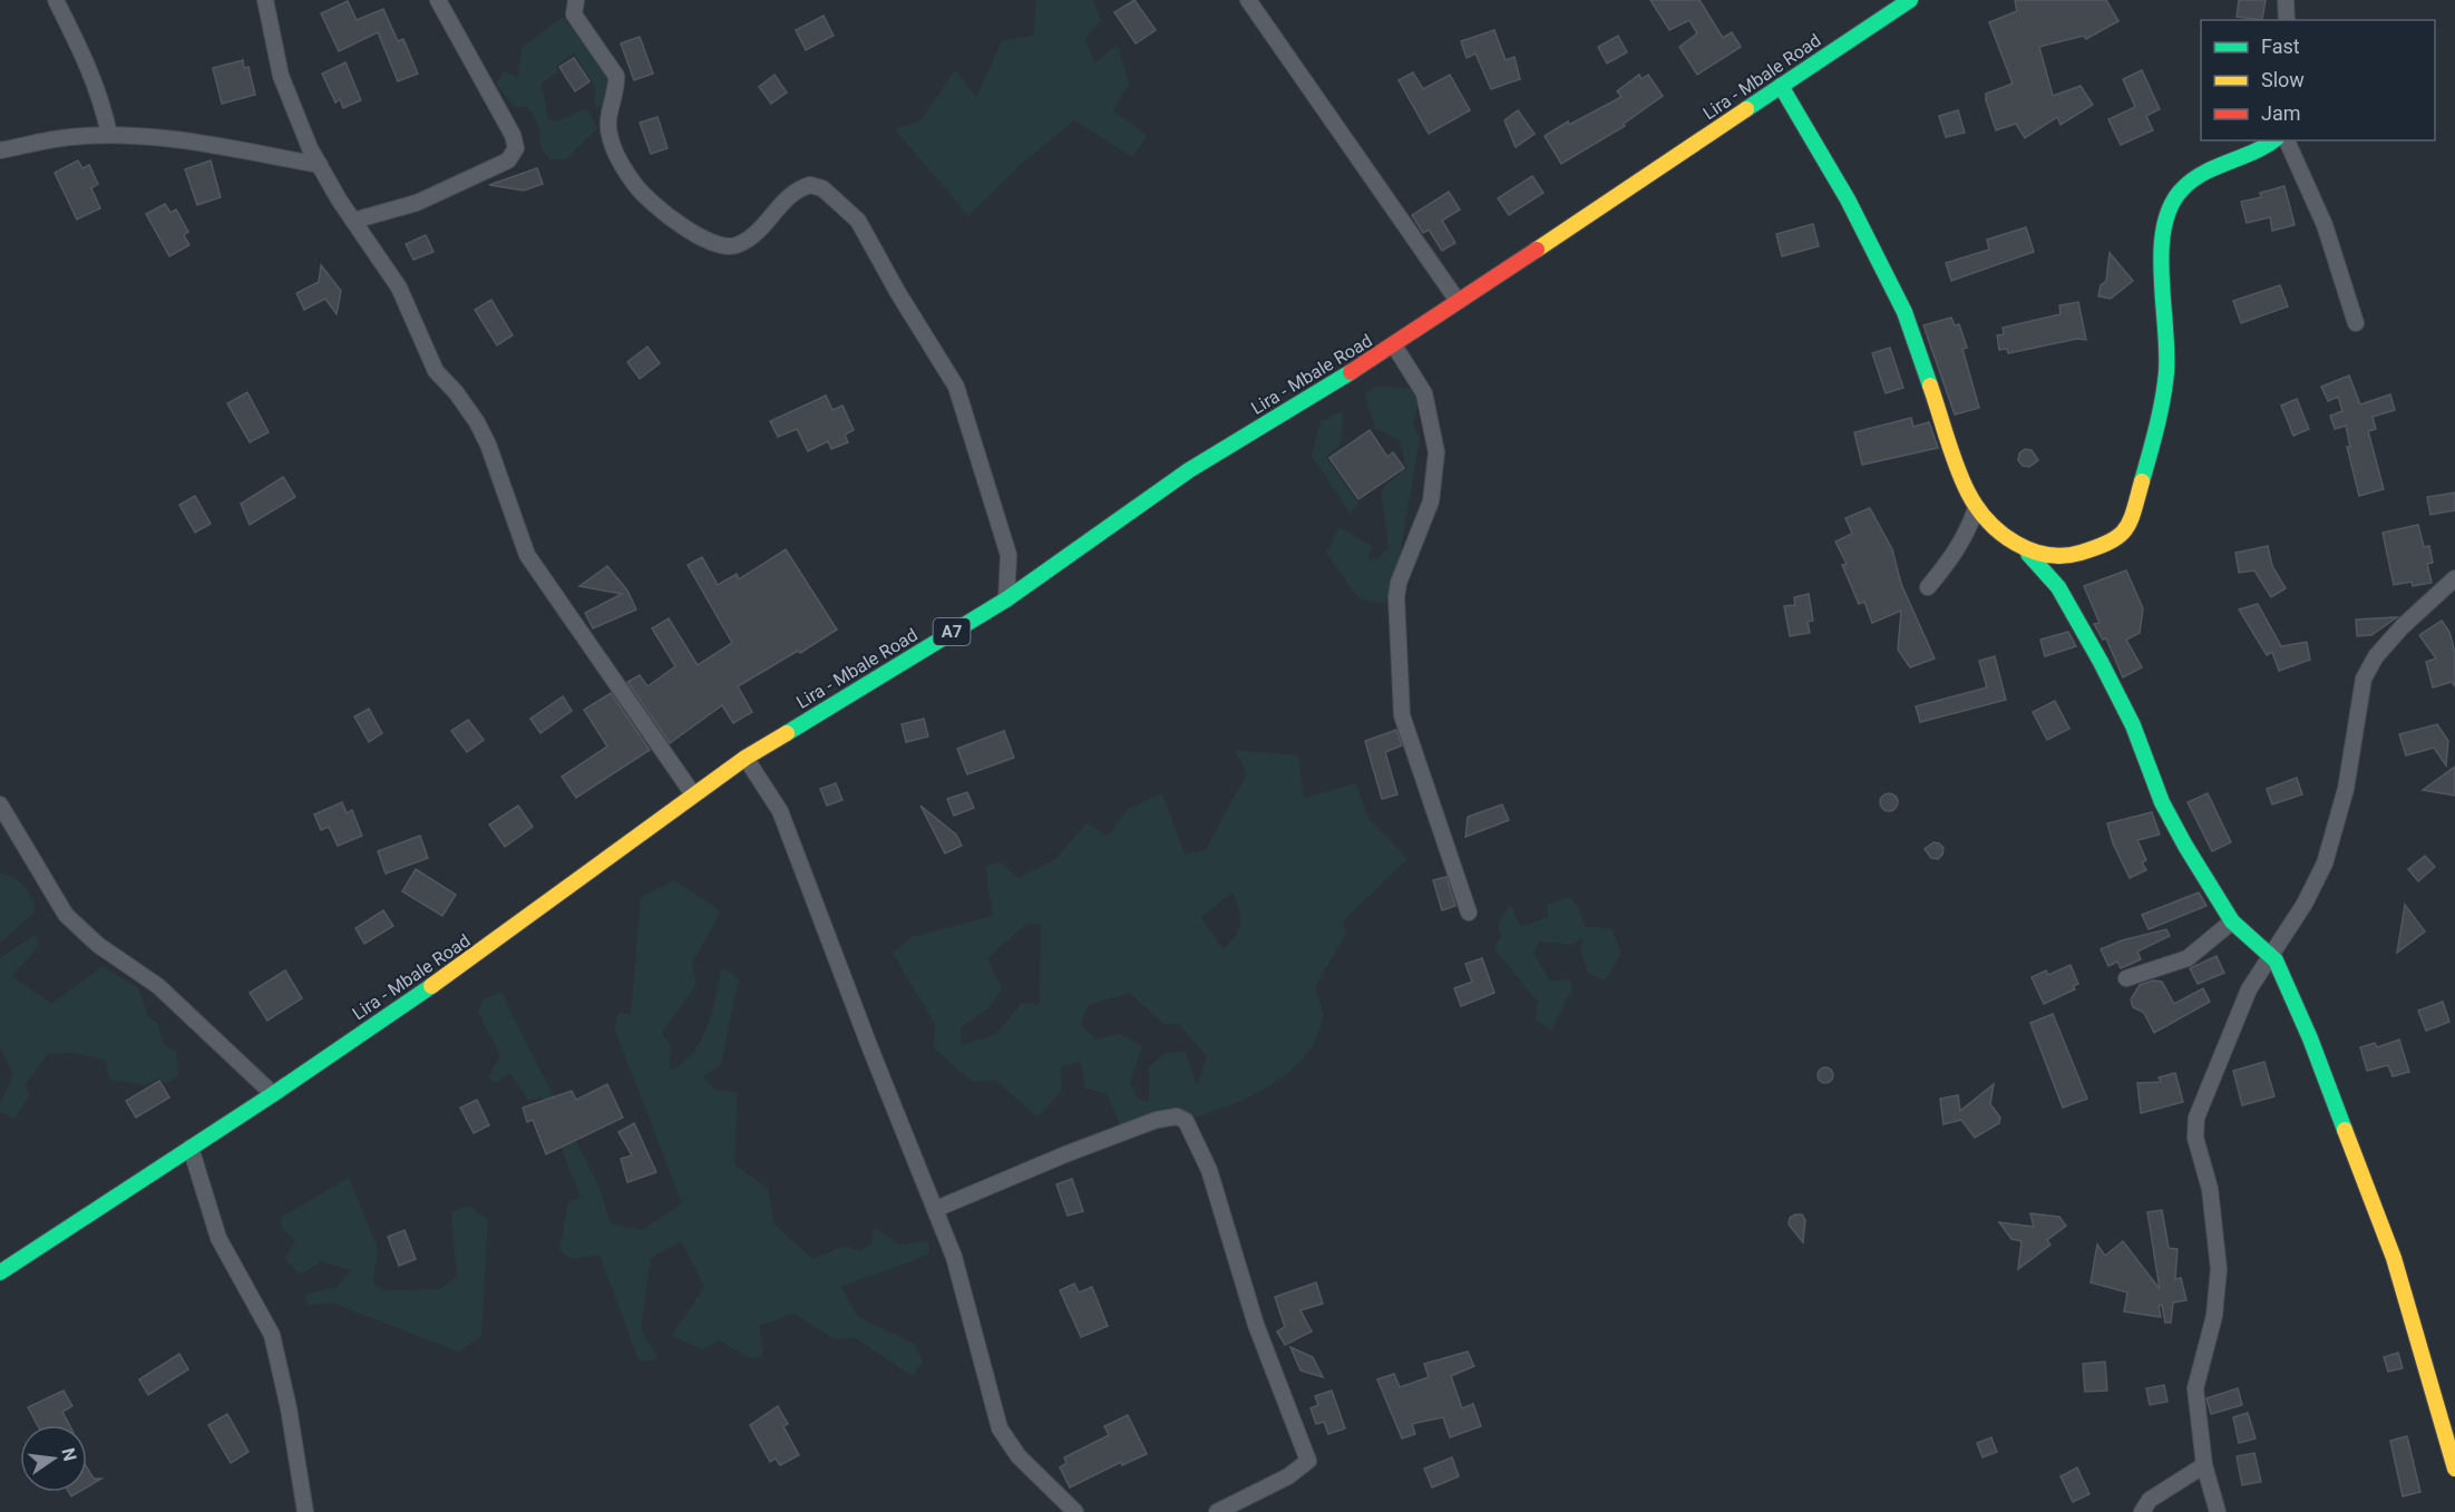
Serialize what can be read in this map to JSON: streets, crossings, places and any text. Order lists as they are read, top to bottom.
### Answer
{
  "streets": {
    "main road": ["Lira - Mbale Road", "A7"]
  },
  "legend": ["Fast", "Slow", "Jam"],
  "north": "right"
}
